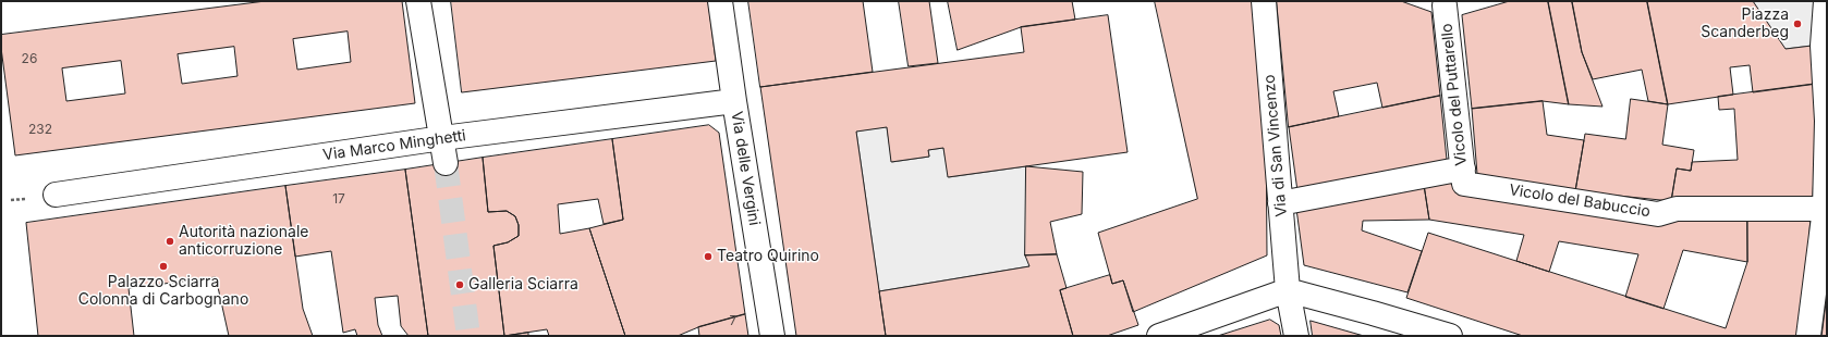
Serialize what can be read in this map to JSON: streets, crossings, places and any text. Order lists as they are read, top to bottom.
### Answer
{
  "streets": {
    "street": [
      "Vicolo del Puttarello",
      "Via Marco Minghetti",
      "Via di San Vincenzo",
      "Via delle Vergini",
      "Vicolo del Babuccio"
    ]
  },
  "crossings": [
    ["Vicolo del Puttarello", "Vicolo del Babuccio"],
    ["Via Marco Minghetti", "Via delle Vergini"],
    ["Via di San Vincenzo", "Vicolo del Babuccio"]
  ],
  "places": [
    "Piazza Scanderbeg",
    "Autorità nazionale anticorruzione",
    "Teatro Quirino",
    "Palazzo Sciarra Colonna di Carbognano",
    "Galleria Sciarra"
  ],
  "house_numbers": [
    "26",
    "232",
    "17",
    "7"
  ]
}
